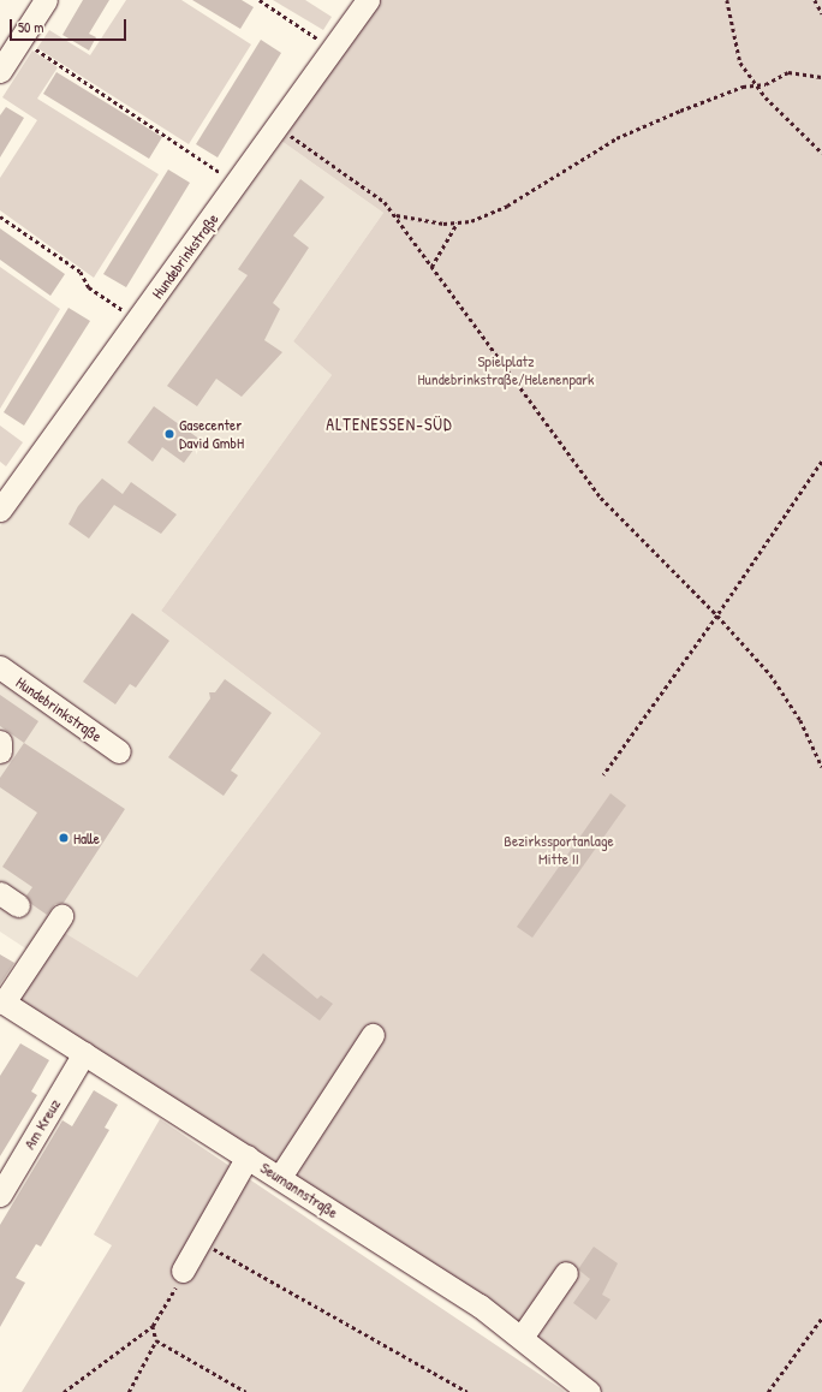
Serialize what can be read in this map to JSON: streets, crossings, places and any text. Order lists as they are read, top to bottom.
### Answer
{
  "streets": {
    "street": ["Hundebrinkstraße", "Am Kreuz", "Seumannstraße"]
  },
  "crossings": [
    ["Am Kreuz", "Seumannstraße"]
  ],
  "districts": ["ALTENESSEN-SÜD"],
  "parks": ["Spielplatz Hundebrinkstraße/Helenenpark", "Bezirkssportanlage Mitte II"],
  "places": ["Gasecenter David GmbH", "Halle"],
  "scale_bar": "50 m"
}
